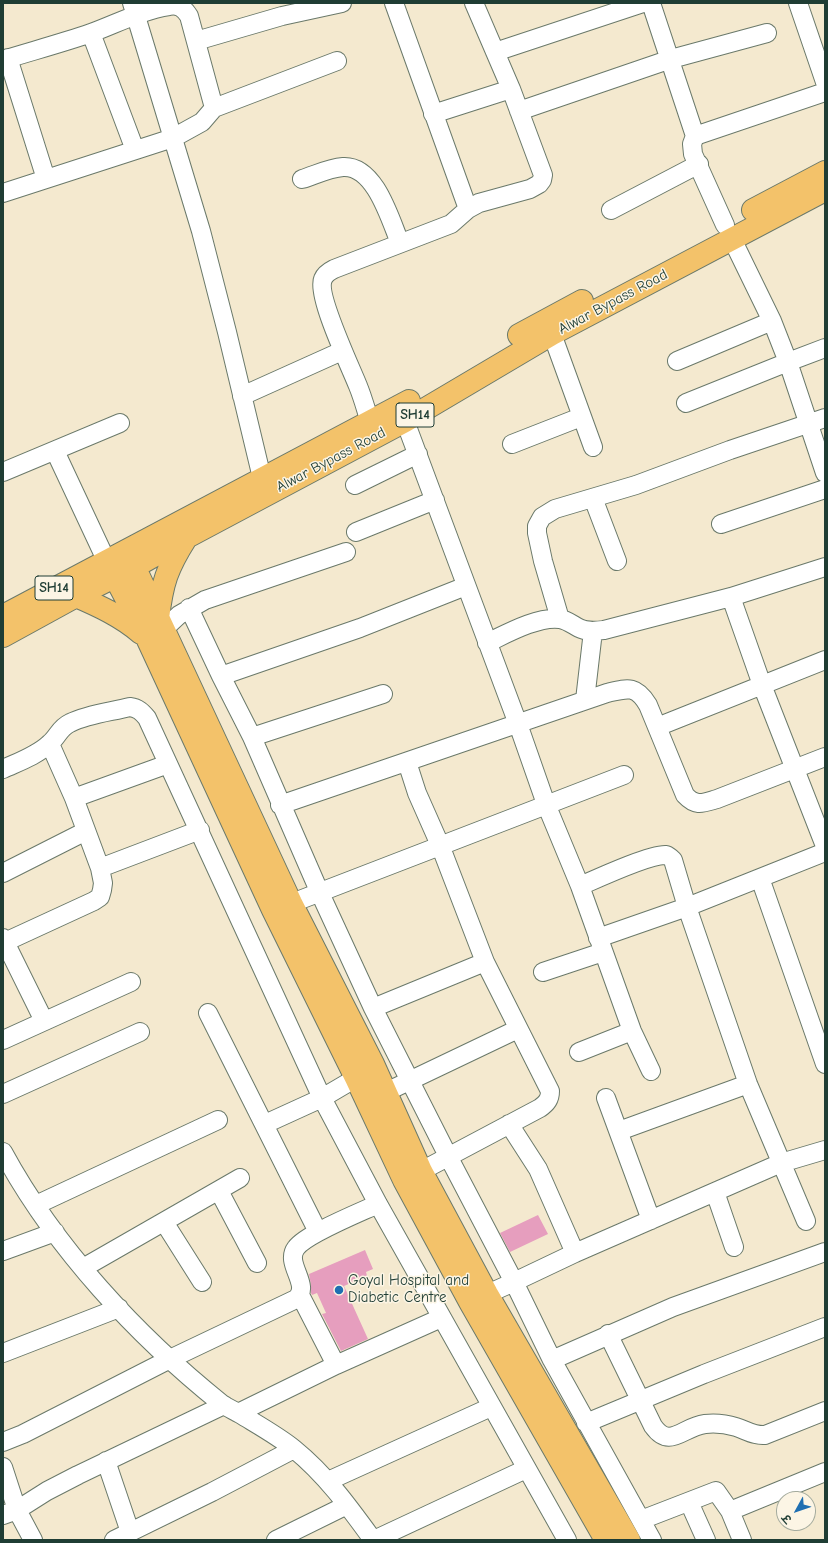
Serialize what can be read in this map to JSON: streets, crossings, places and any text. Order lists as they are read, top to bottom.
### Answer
{
  "streets": {
    "main road": ["Alwar Bypass Road", "SH14"]
  },
  "crossings": [
    ["Alwar Bypass Road", "SH14"]
  ],
  "places": ["Goyal Hospital and Diabetic Centre"],
  "north": "bottom left"
}
